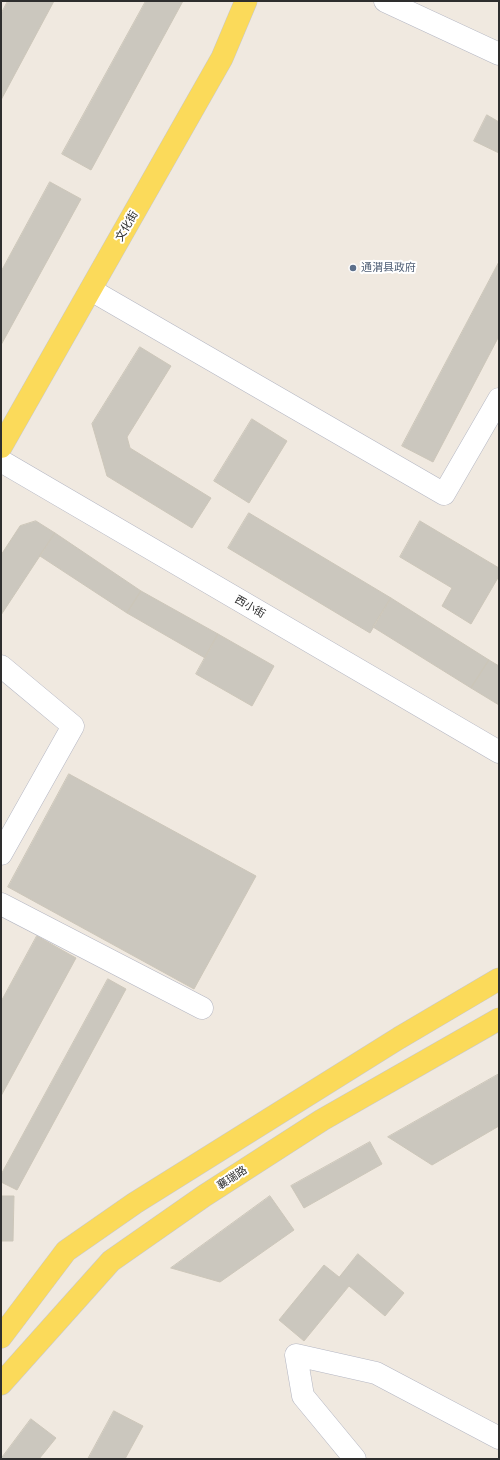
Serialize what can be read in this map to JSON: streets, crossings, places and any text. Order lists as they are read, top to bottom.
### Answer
{
  "streets": {
    "main road": ["文化街", "襄瑞路"],
    "street": ["西小街"]
  },
  "places": ["通渭县政府"]
}
